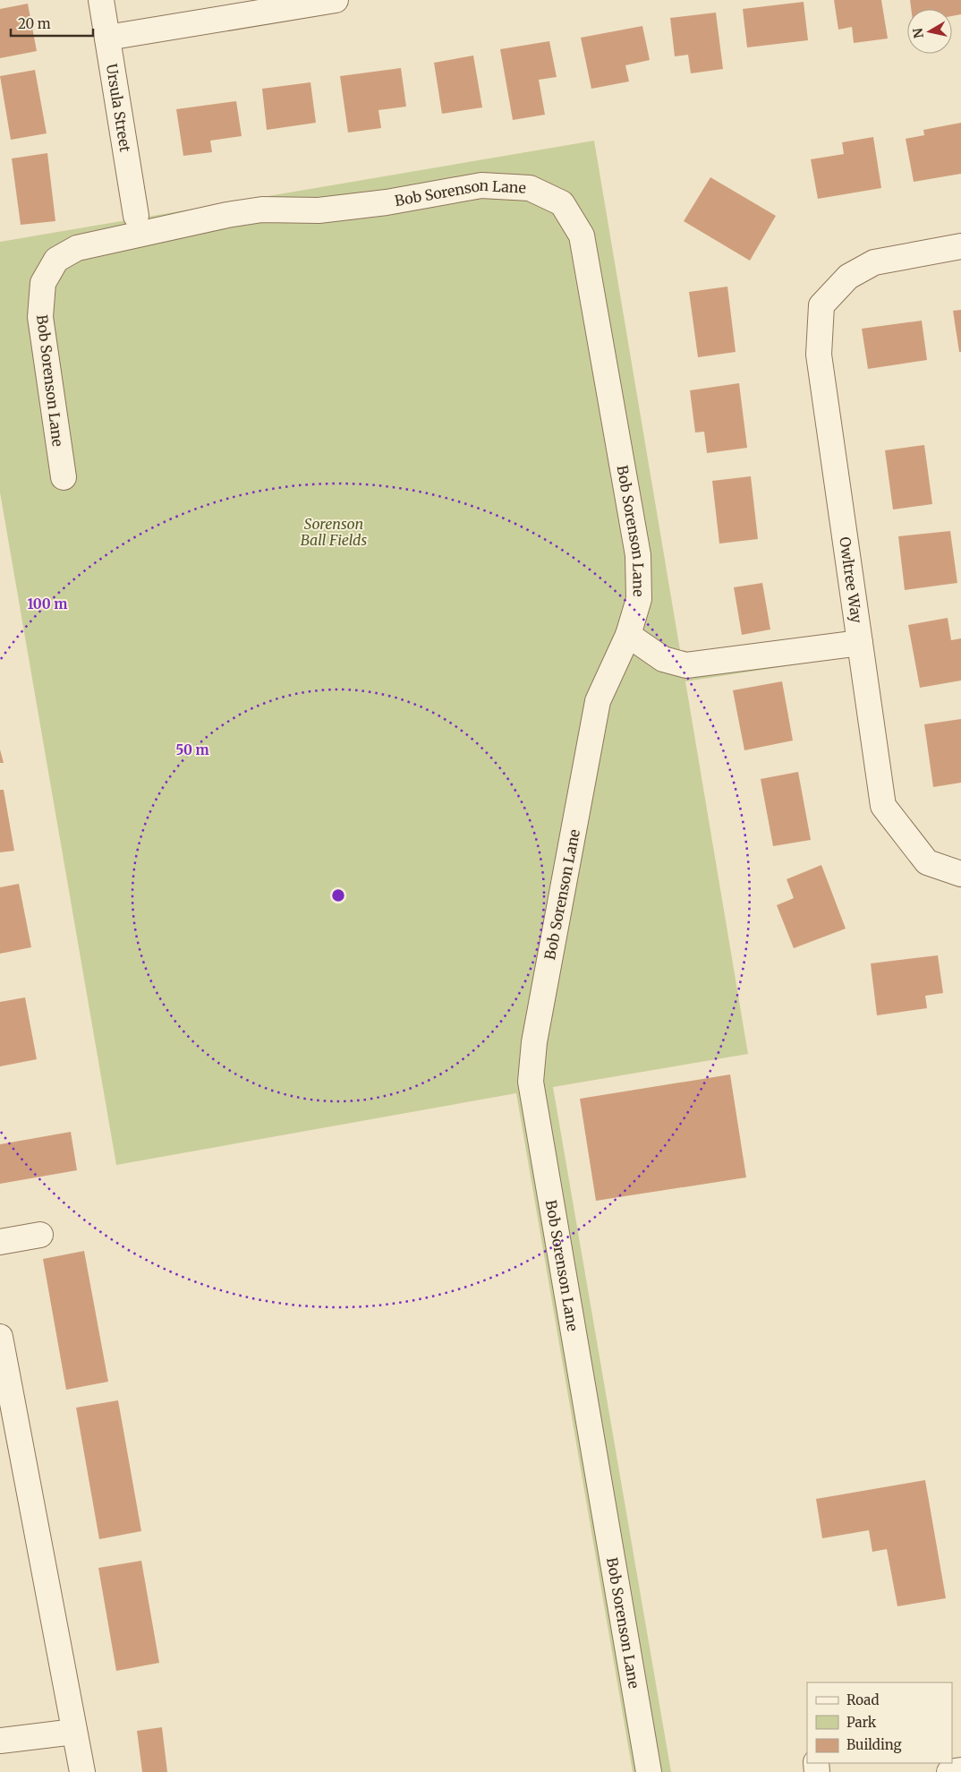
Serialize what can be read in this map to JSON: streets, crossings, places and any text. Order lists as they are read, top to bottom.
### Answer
{
  "streets": {
    "street": ["Ursula Street", "Bob Sorenson Lane", "Owltree Way"]
  },
  "parks": ["Sorenson Ball Fields"],
  "legend": ["Road", "Park", "Building"],
  "scale_bar": "20 m",
  "north": "left",
  "rings": ["100 m", "50 m"]
}
